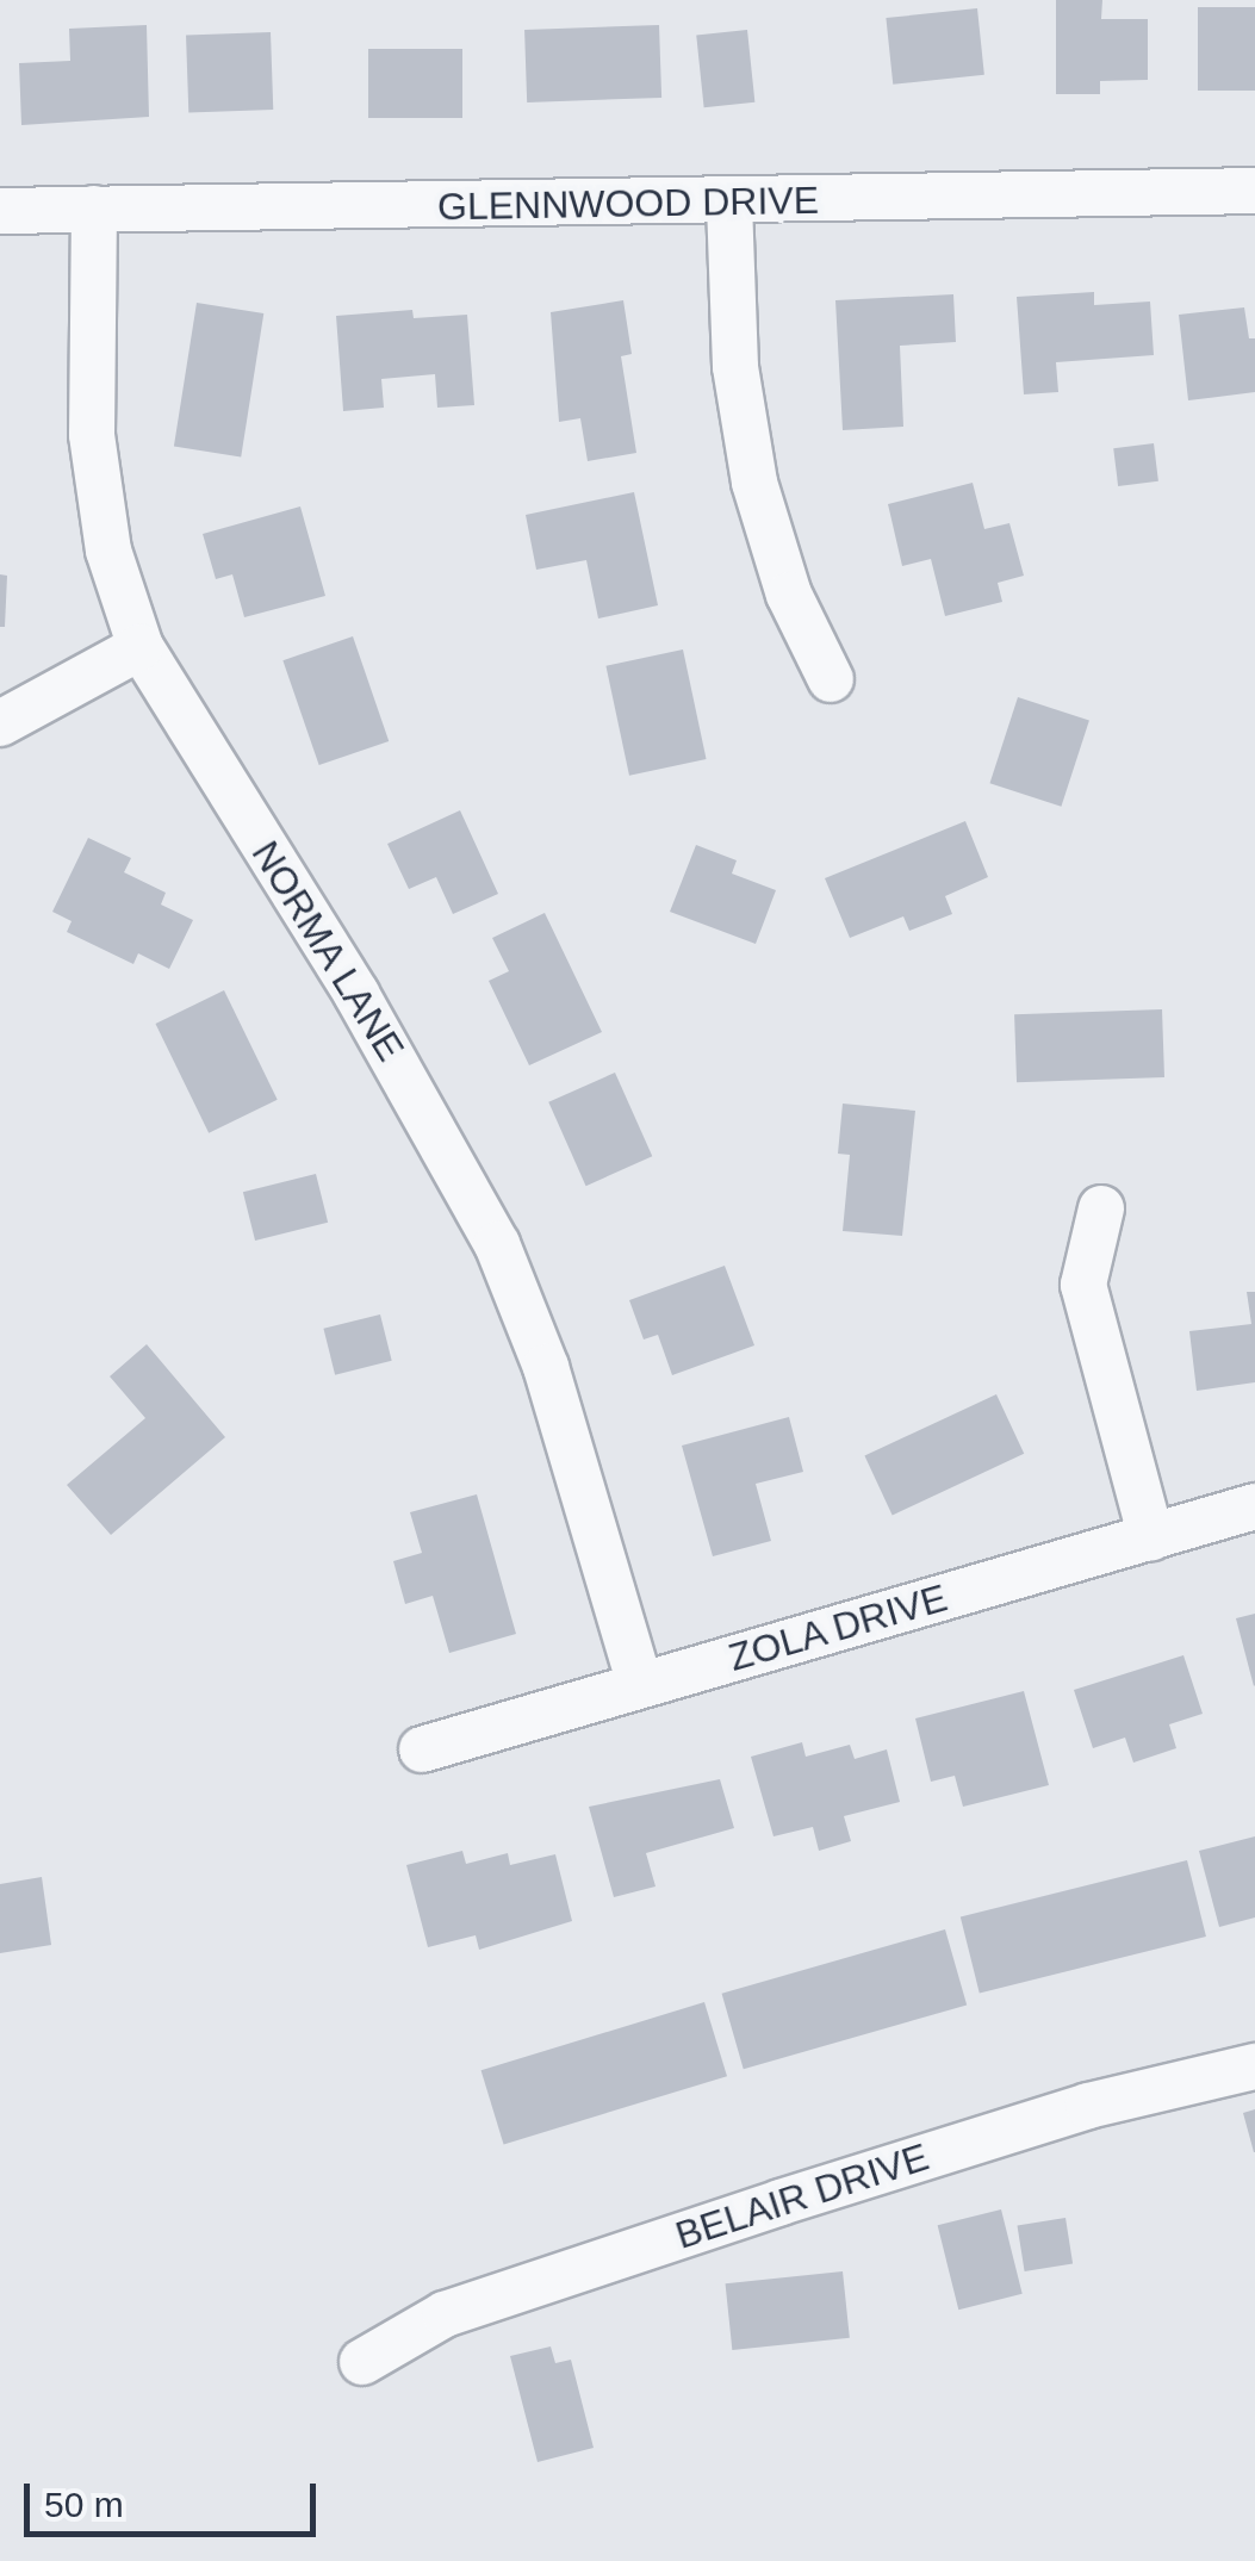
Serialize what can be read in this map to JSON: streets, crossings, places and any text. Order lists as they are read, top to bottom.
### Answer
{
  "streets": {
    "street": [
      "GLENNWOOD DRIVE",
      "NORMA LANE",
      "ZOLA DRIVE",
      "BELAIR DRIVE"
    ]
  },
  "crossings": [
    ["GLENNWOOD DRIVE", "NORMA LANE"],
    ["NORMA LANE", "ZOLA DRIVE"]
  ],
  "scale_bar": "50 m"
}
